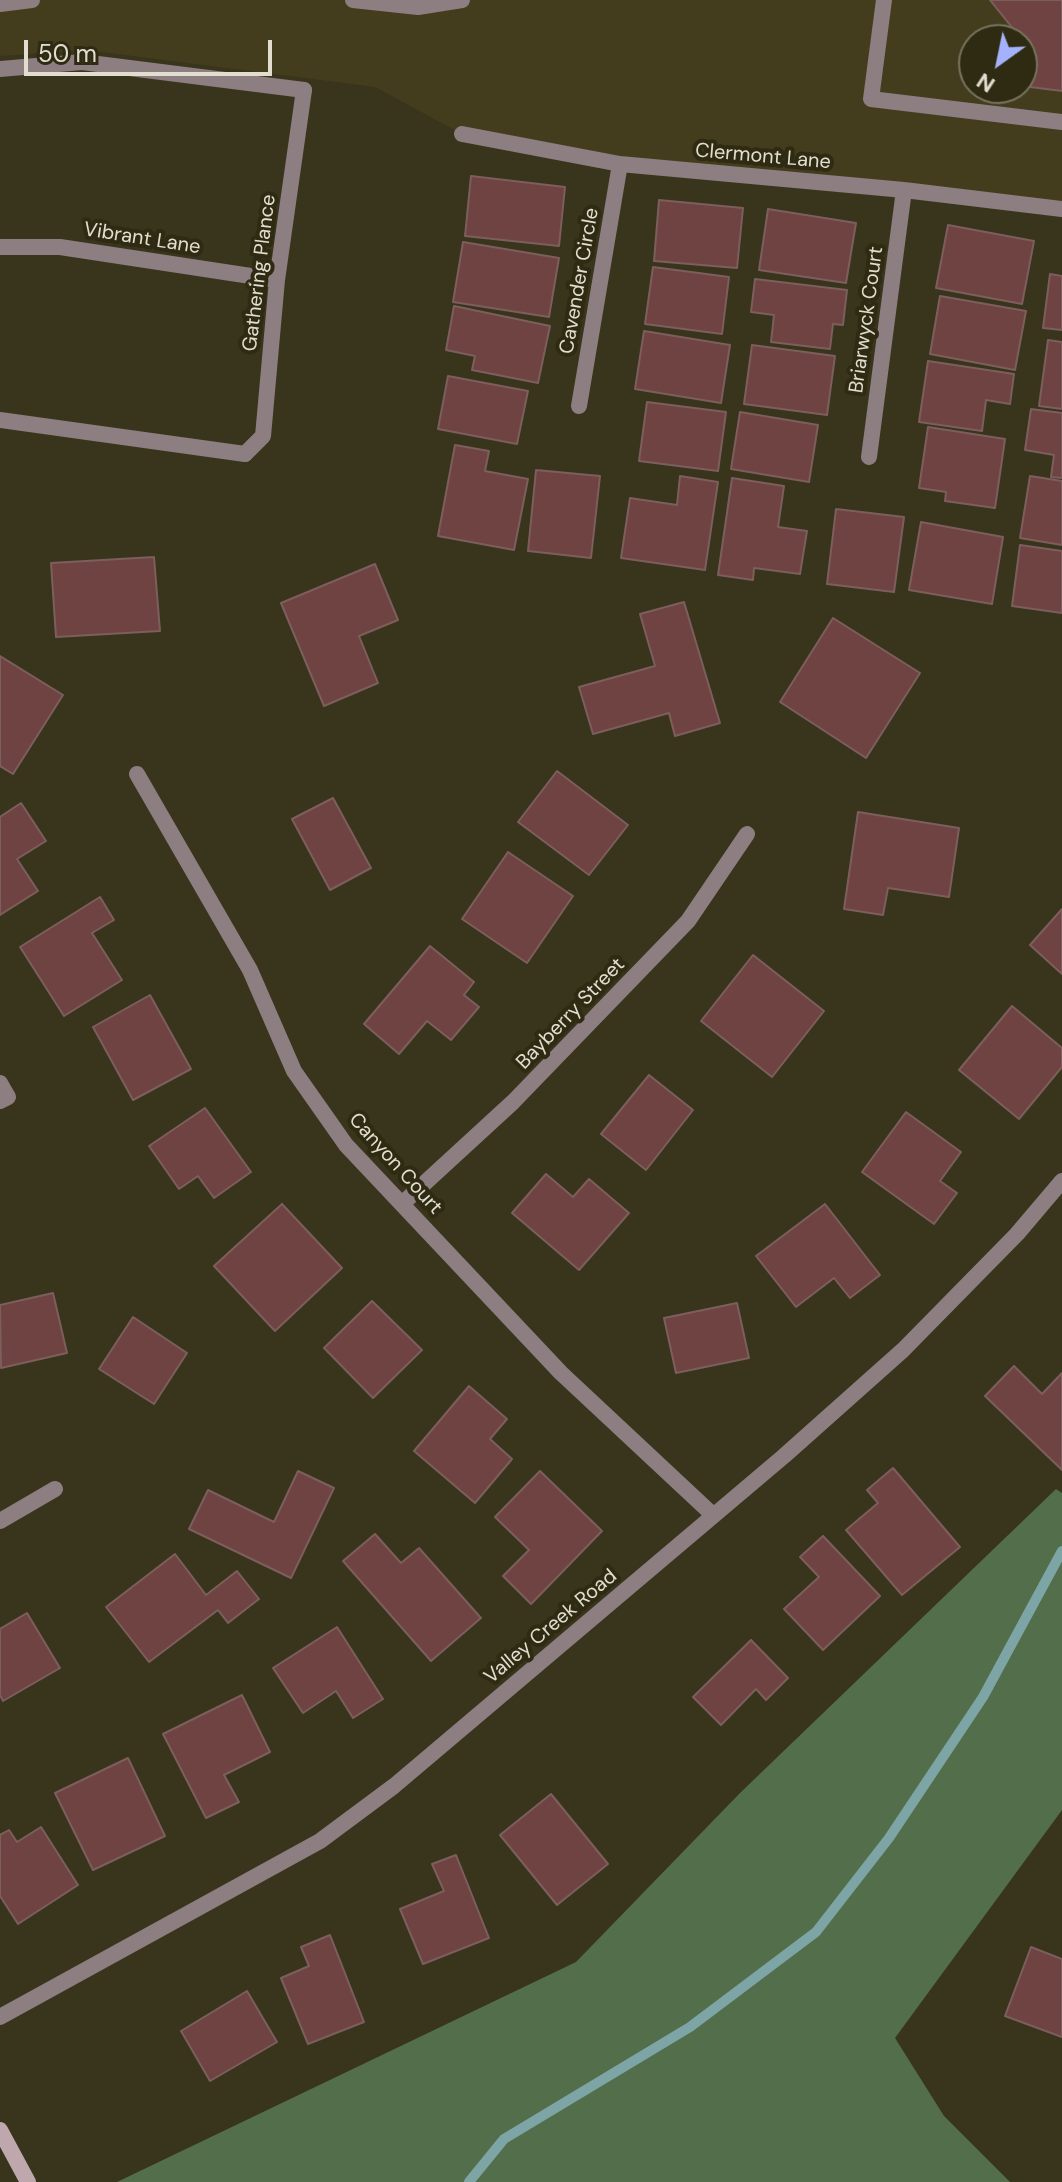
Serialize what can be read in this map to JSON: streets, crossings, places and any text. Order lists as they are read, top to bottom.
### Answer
{
  "streets": {
    "street": [
      "Clermont Lane",
      "Vibrant Lane",
      "Gathering Plance",
      "Cavender Circle",
      "Briarwyck Court",
      "Bayberry Street",
      "Canyon Court",
      "Valley Creek Road"
    ]
  },
  "crossings": [
    ["Clermont Lane", "Cavender Circle"],
    ["Clermont Lane", "Briarwyck Court"],
    ["Vibrant Lane", "Gathering Plance"],
    ["Bayberry Street", "Canyon Court"],
    ["Canyon Court", "Valley Creek Road"]
  ],
  "scale_bar": "50 m",
  "north": "bottom left"
}
